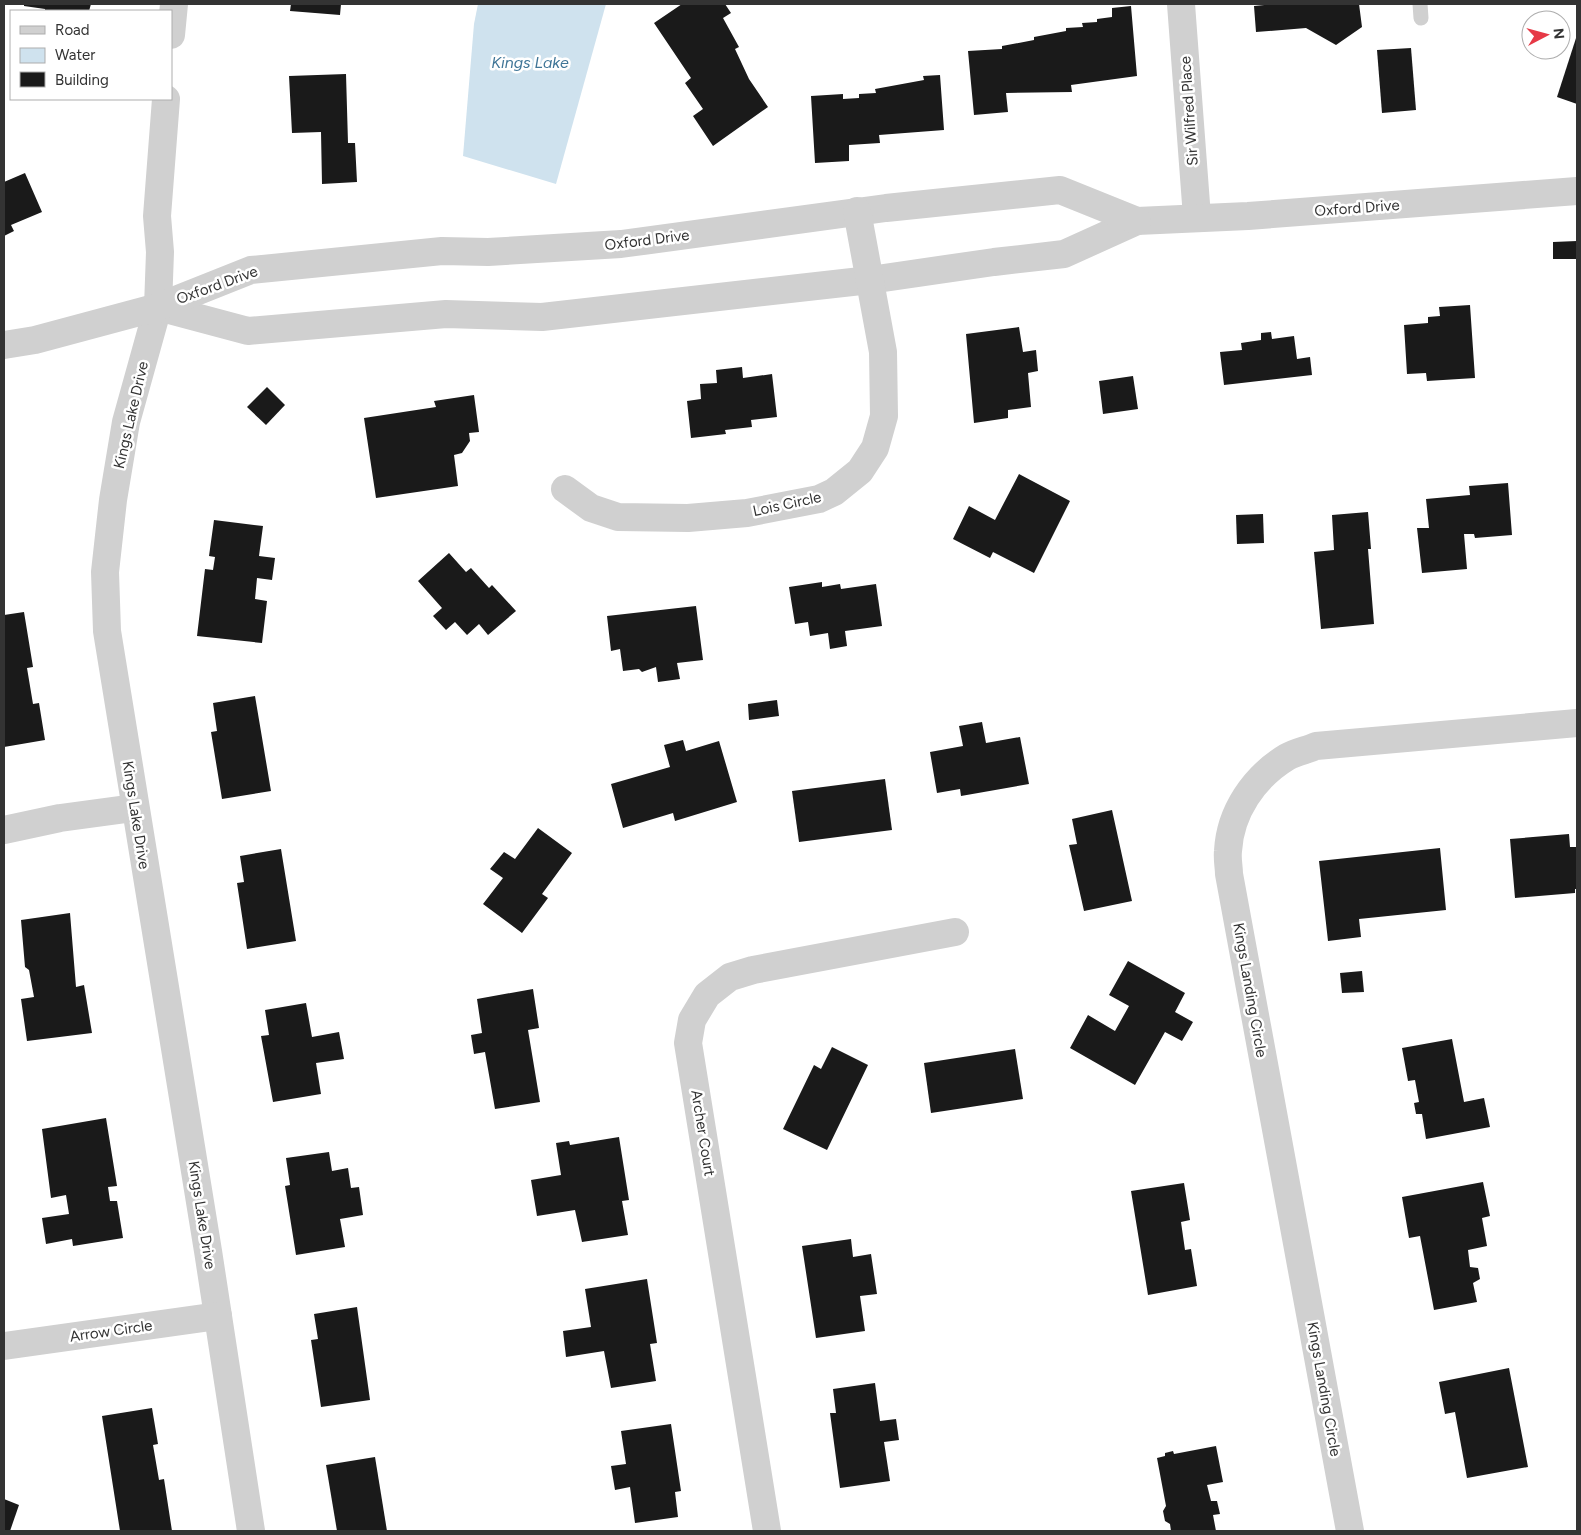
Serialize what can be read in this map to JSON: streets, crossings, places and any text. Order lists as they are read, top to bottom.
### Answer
{
  "streets": {
    "street": [
      "Sir Wilfred Place",
      "Oxford Drive",
      "Kings Lake Drive",
      "Lois Circle",
      "Kings Landing Circle",
      "Archer Court",
      "Arrow Circle"
    ]
  },
  "crossings": [
    ["Sir Wilfred Place", "Oxford Drive"],
    ["Oxford Drive", "Kings Lake Drive"],
    ["Oxford Drive", "Lois Circle"],
    ["Kings Lake Drive", "Arrow Circle"]
  ],
  "water": ["Kings Lake"],
  "legend": ["Road", "Water", "Building"],
  "north": "right"
}
